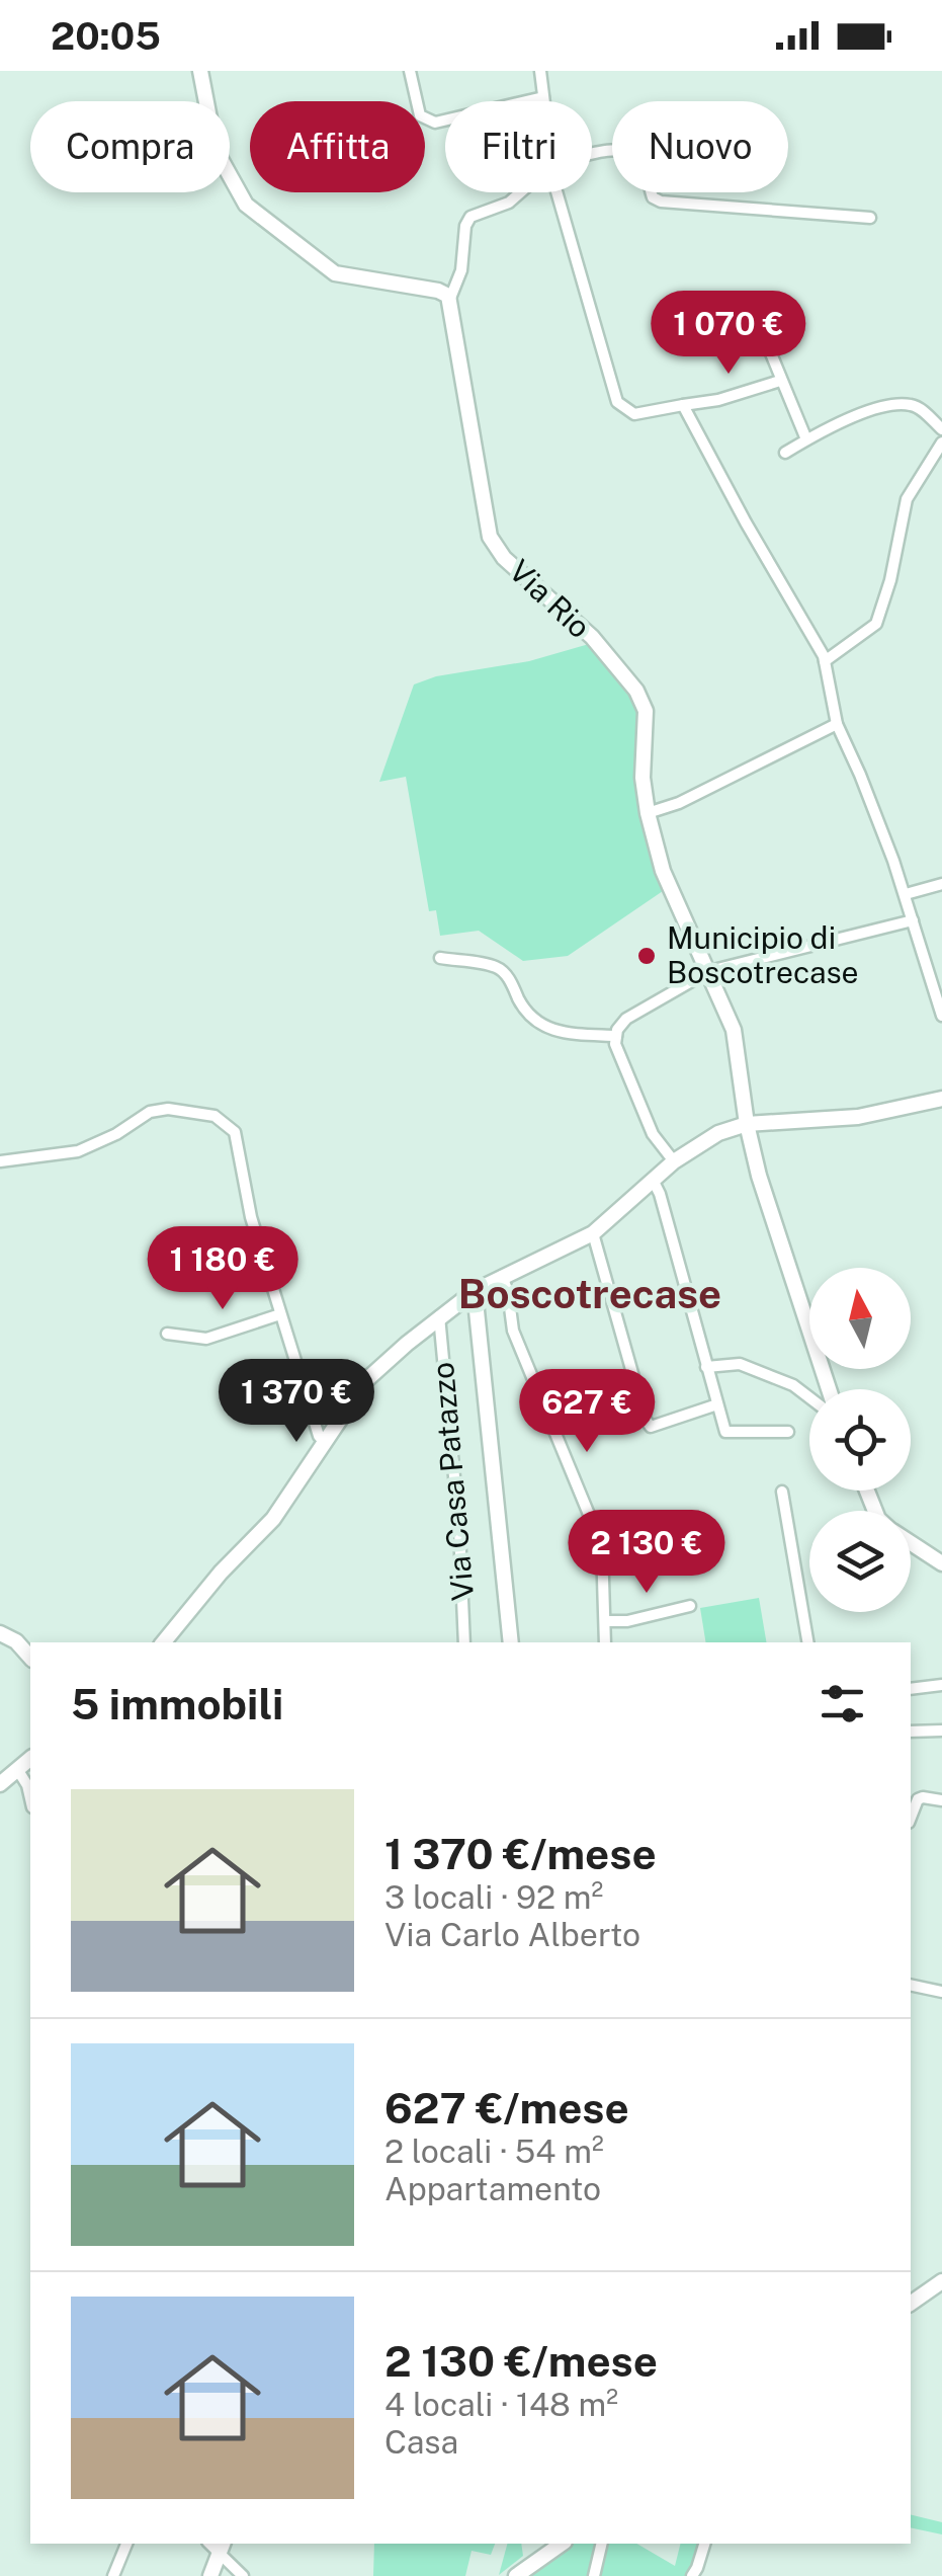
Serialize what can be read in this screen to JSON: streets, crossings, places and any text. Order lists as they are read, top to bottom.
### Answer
{
  "streets": {
    "street": ["Via Rio", "Via Casa Patazzo"]
  },
  "districts": ["Boscotrecase"],
  "places": ["Municipio di Boscotrecase"],
  "north": "top",
  "page": {
    "status": "20:05",
    "chip": [
      "Compra",
      "Affitta",
      "Filtri",
      "Nuovo"
    ],
    "price": [
      "1 070 €",
      "1 180 €",
      "1 370 €",
      "627 €",
      "2 130 €"
    ],
    "heading": "5 immobili",
    "list": [
      {
        "name": "1 370 €/mese",
        "note": "3 locali · 92 m² · Via Carlo Alberto"
      },
      {
        "name": "627 €/mese",
        "note": "2 locali · 54 m² · Appartamento"
      },
      {
        "name": "2 130 €/mese",
        "note": "4 locali · 148 m² · Casa"
      }
    ]
  }
}
